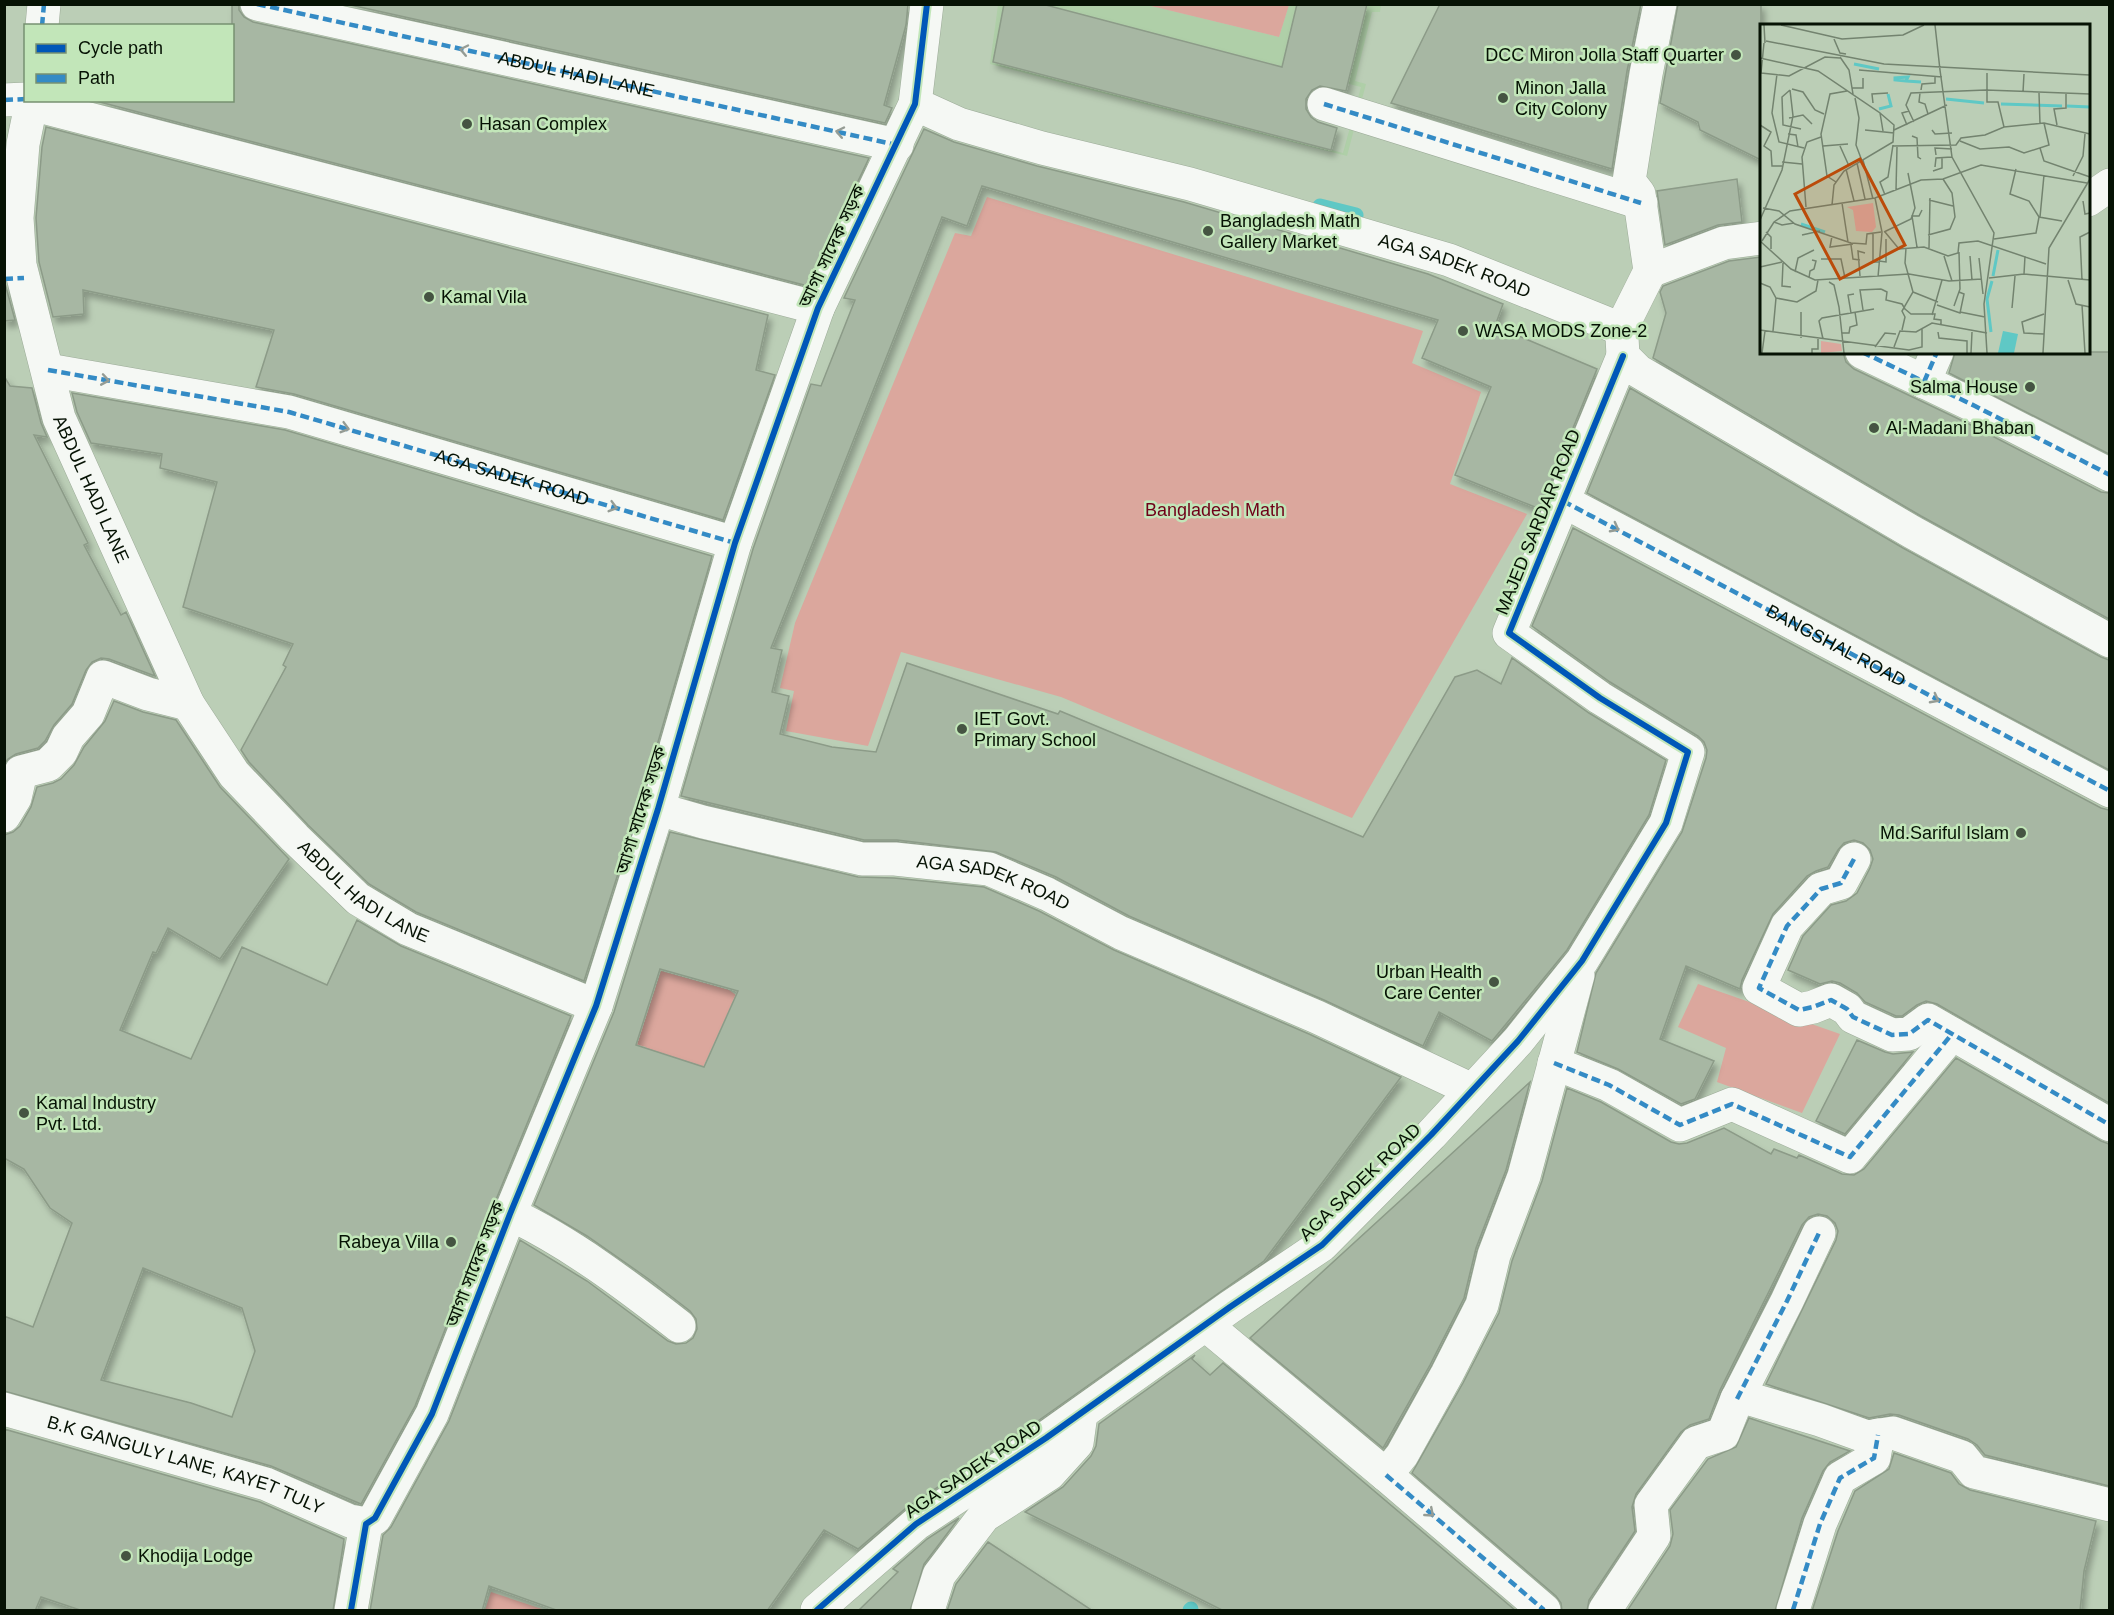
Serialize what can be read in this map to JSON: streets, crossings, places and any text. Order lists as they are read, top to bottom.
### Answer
{
  "streets": {
    "street": [
      "ABDUL HADI LANE",
      "আগা সাদেক সড়ক",
      "AGA SADEK ROAD",
      "MAJED SARDAR ROAD",
      "BANGSHAL ROAD",
      "B.K GANGULY LANE, KAYET TULY"
    ]
  },
  "crossings": [
    ["ABDUL HADI LANE", "আগা সাদেক সড়ক"],
    ["ABDUL HADI LANE", "AGA SADEK ROAD"],
    ["আগা সাদেক সড়ক", "AGA SADEK ROAD"],
    ["আগা সাদেক সড়ক", "B.K GANGULY LANE, KAYET TULY"],
    ["AGA SADEK ROAD", "MAJED SARDAR ROAD"],
    ["MAJED SARDAR ROAD", "BANGSHAL ROAD"]
  ],
  "parks": ["Bangladesh Math"],
  "places": [
    "DCC Miron Jolla Staff Quarter",
    "Minon Jalla City Colony",
    "Hasan Complex",
    "Bangladesh Math Gallery Market",
    "Kamal Vila",
    "WASA MODS Zone-2",
    "Salma House",
    "Al-Madani Bhaban",
    "IET Govt. Primary School",
    "Md.Sariful Islam",
    "Urban Health Care Center",
    "Kamal Industry Pvt. Ltd.",
    "Rabeya Villa",
    "Khodija Lodge"
  ],
  "legend": ["Cycle path", "Path"]
}
